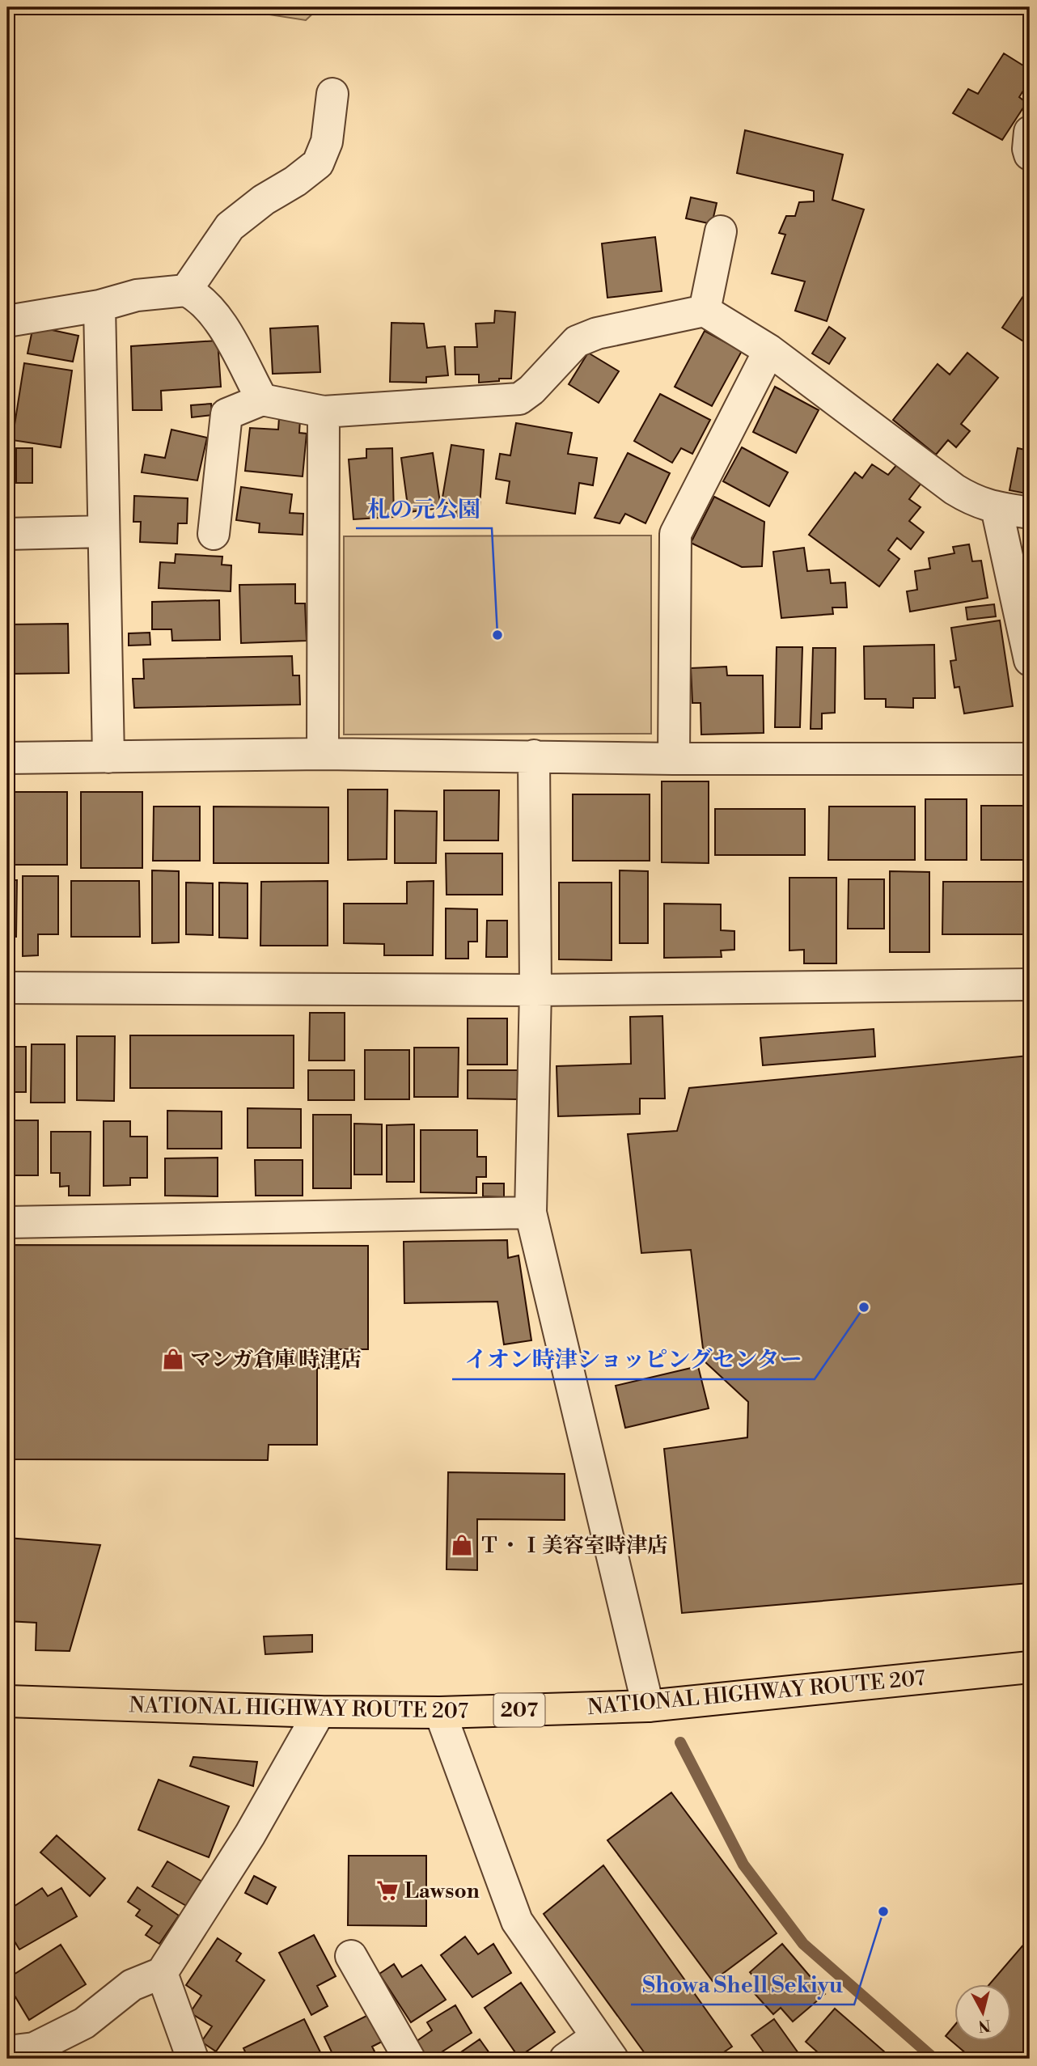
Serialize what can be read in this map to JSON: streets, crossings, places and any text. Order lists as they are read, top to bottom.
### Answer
{
  "streets": {
    "highway": ["NATIONAL HIGHWAY ROUTE 207", "207"]
  },
  "places": {
    "other": ["札の元公園", "イオン時津ショッピングセンター", "Showa Shell Sekiyu"],
    "shop": ["マンガ倉庫 時津店", "Ｔ・Ｉ美容室時津店"],
    "supermarket": ["Lawson"]
  },
  "north": "bottom"
}
